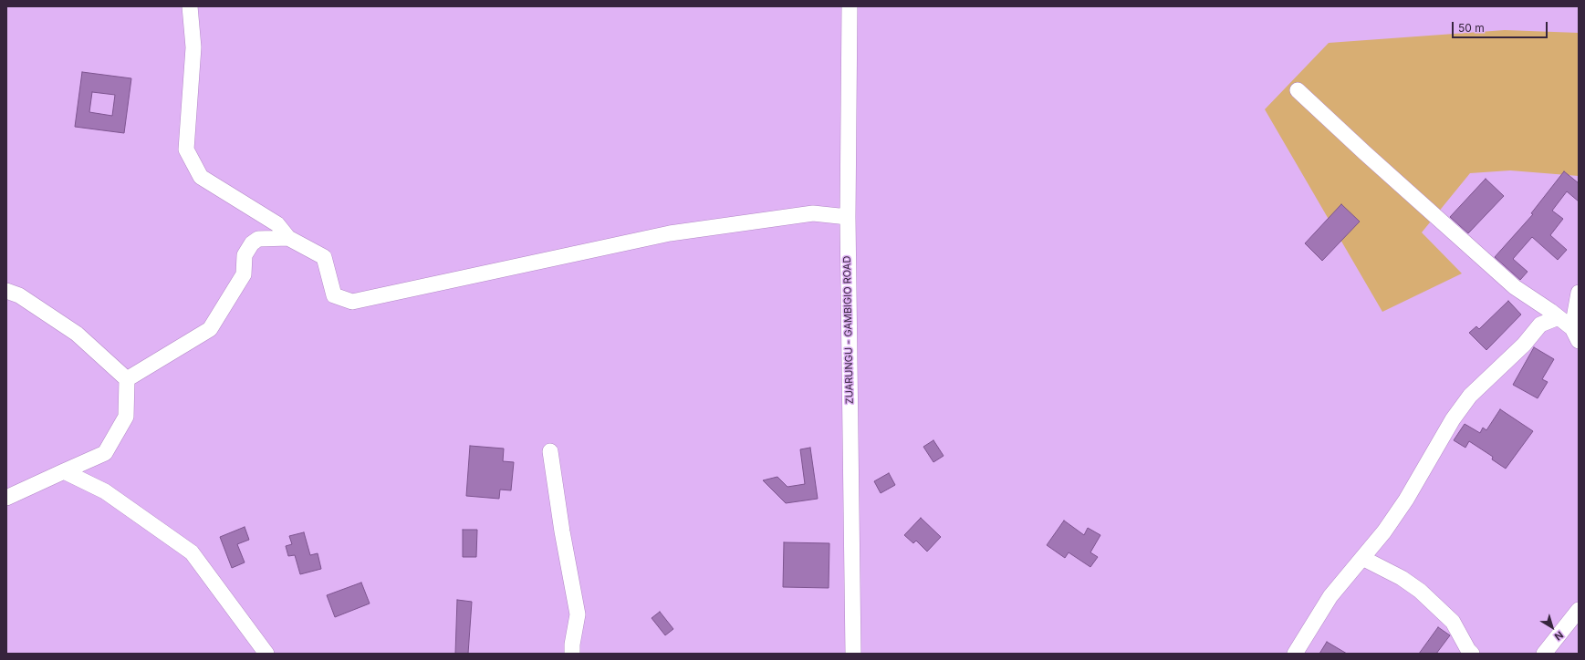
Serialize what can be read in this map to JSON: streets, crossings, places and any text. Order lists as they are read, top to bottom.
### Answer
{
  "streets": {
    "street": ["ZUARUNGU - GAMBIGIO ROAD"]
  },
  "scale_bar": "50 m",
  "north": "bottom right"
}
